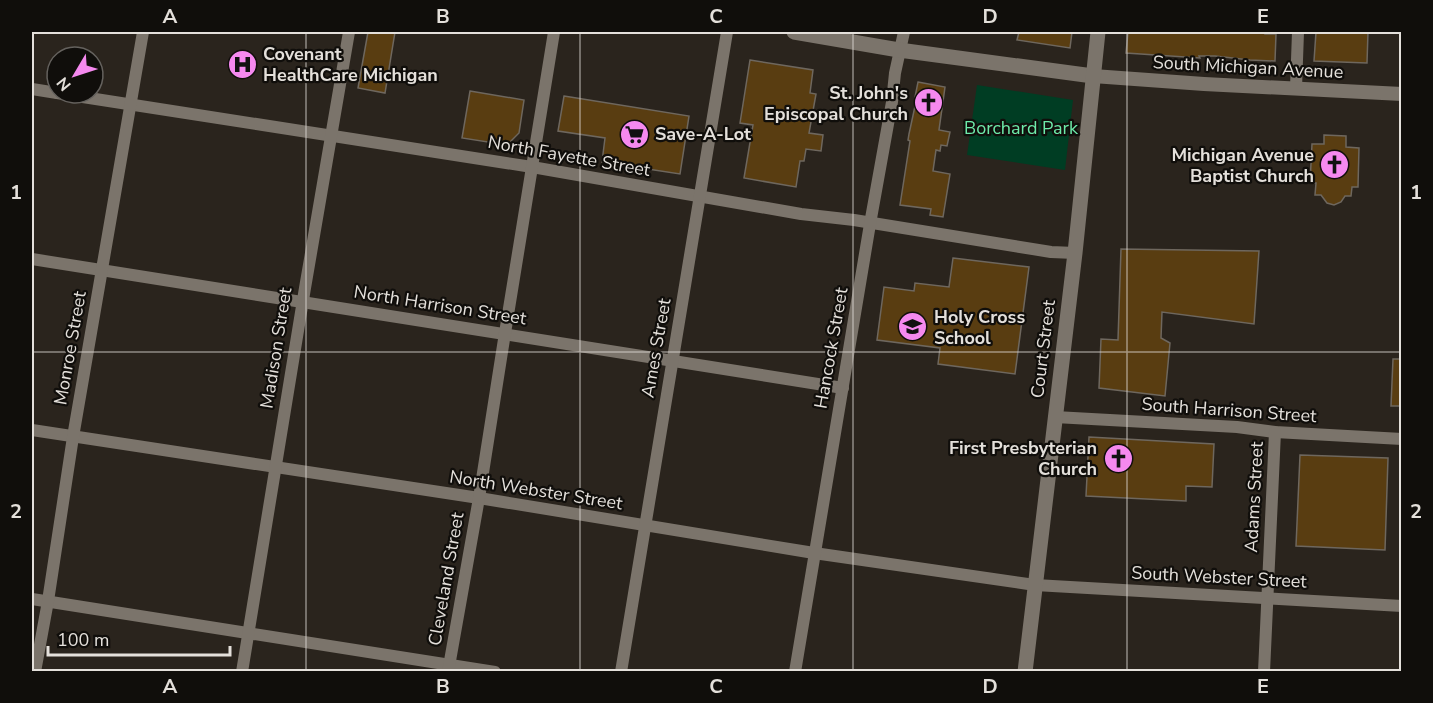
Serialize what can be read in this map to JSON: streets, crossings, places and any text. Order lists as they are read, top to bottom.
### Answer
{
  "streets": {
    "main road": ["Court Street"],
    "street": [
      "South Michigan Avenue",
      "North Fayette Street",
      "North Harrison Street",
      "Monroe Street",
      "Madison Street",
      "Ames Street",
      "Hancock Street",
      "South Harrison Street",
      "North Webster Street",
      "Adams Street",
      "South Webster Street",
      "Cleveland Street"
    ]
  },
  "crossings": [
    ["South Michigan Avenue", "Court Street"],
    ["North Fayette Street", "Monroe Street"],
    ["North Fayette Street", "Madison Street"],
    ["North Fayette Street", "Ames Street"],
    ["North Fayette Street", "Hancock Street"],
    ["North Fayette Street", "Court Street"],
    ["North Fayette Street", "Cleveland Street"],
    ["North Harrison Street", "Monroe Street"],
    ["North Harrison Street", "Madison Street"],
    ["North Harrison Street", "Ames Street"],
    ["North Harrison Street", "Hancock Street"],
    ["North Harrison Street", "Cleveland Street"],
    ["Monroe Street", "North Webster Street"],
    ["Madison Street", "North Webster Street"],
    ["Ames Street", "North Webster Street"],
    ["Hancock Street", "North Webster Street"],
    ["Court Street", "South Harrison Street"],
    ["Court Street", "North Webster Street"],
    ["Court Street", "South Webster Street"],
    ["South Harrison Street", "Adams Street"],
    ["North Webster Street", "South Webster Street"],
    ["North Webster Street", "Cleveland Street"],
    ["Adams Street", "South Webster Street"]
  ],
  "parks": ["Borchard Park"],
  "places": {
    "hospital": ["Covenant HealthCare Michigan"],
    "church": ["St. John's Episcopal Church", "Michigan Avenue Baptist Church", "First Presbyterian Church"],
    "supermarket": ["Save-A-Lot"],
    "school or university": ["Holy Cross School"]
  },
  "scale_bar": "100 m",
  "north": "bottom left",
  "grid": {
    "columns": [
      "A",
      "B",
      "C",
      "D",
      "E"
    ],
    "rows": ["1", "2"]
  }
}
